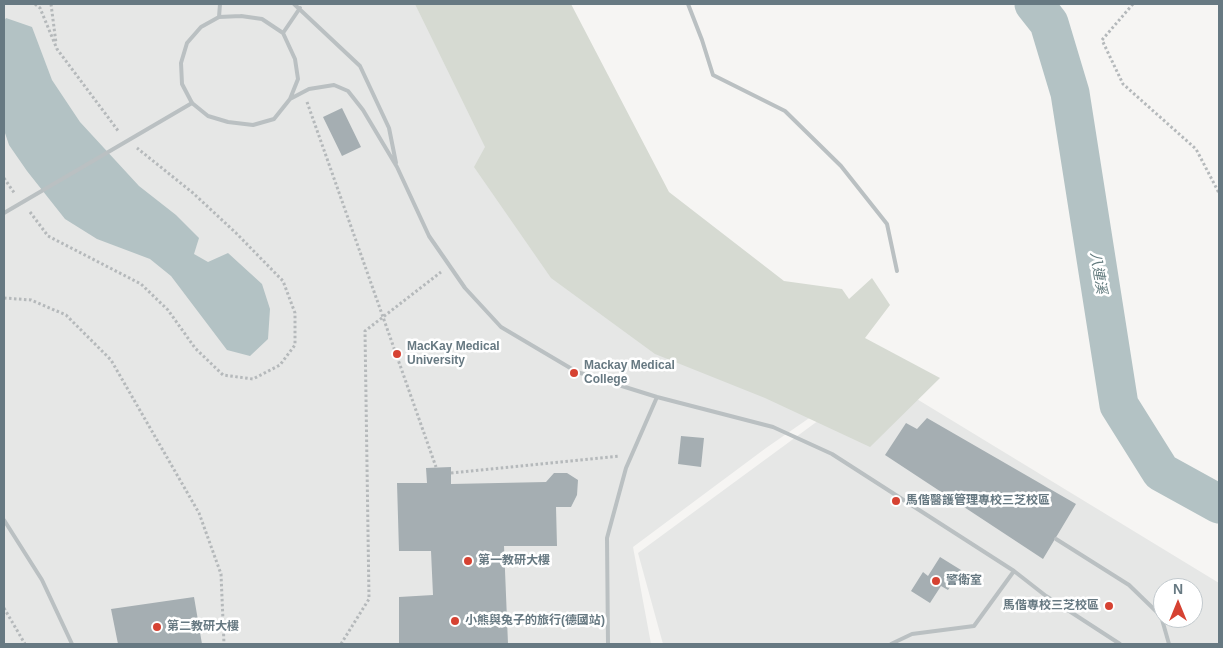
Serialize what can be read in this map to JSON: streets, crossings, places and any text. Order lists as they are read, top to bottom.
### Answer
{
  "water": ["八連溪"],
  "places": [
    "MacKay Medical University",
    "Mackay Medical College",
    "馬偕醫護管理專校三芝校區",
    "第一教研大樓",
    "警衛室",
    "馬偕專校三芝校區",
    "小熊與兔子的旅行(德國站)",
    "第二教研大樓"
  ],
  "north": "top"
}
